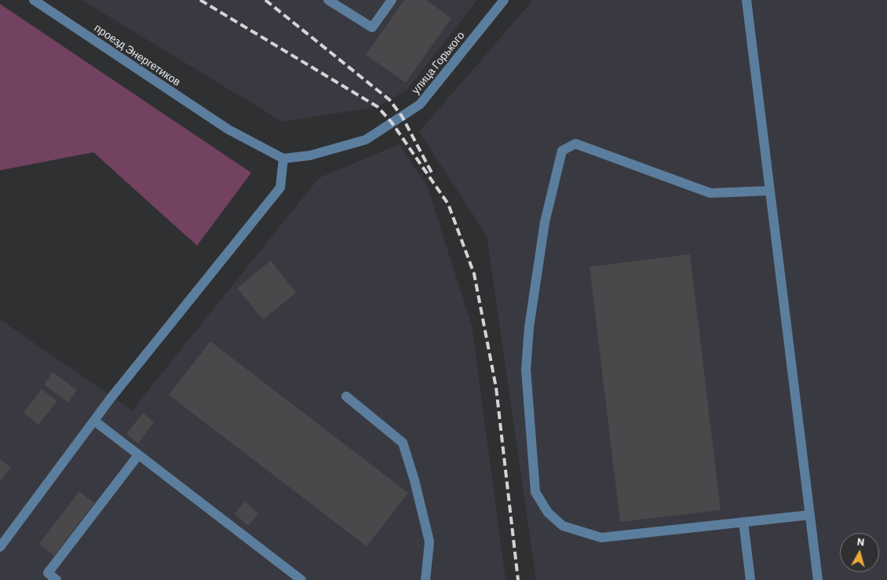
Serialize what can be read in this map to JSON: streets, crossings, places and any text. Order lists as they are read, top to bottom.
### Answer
{
  "streets": {
    "street": ["проезд Энергетиков", "улица Горького"]
  },
  "crossings": [
    ["проезд Энергетиков", "улица Горького"]
  ],
  "north": "top"
}
